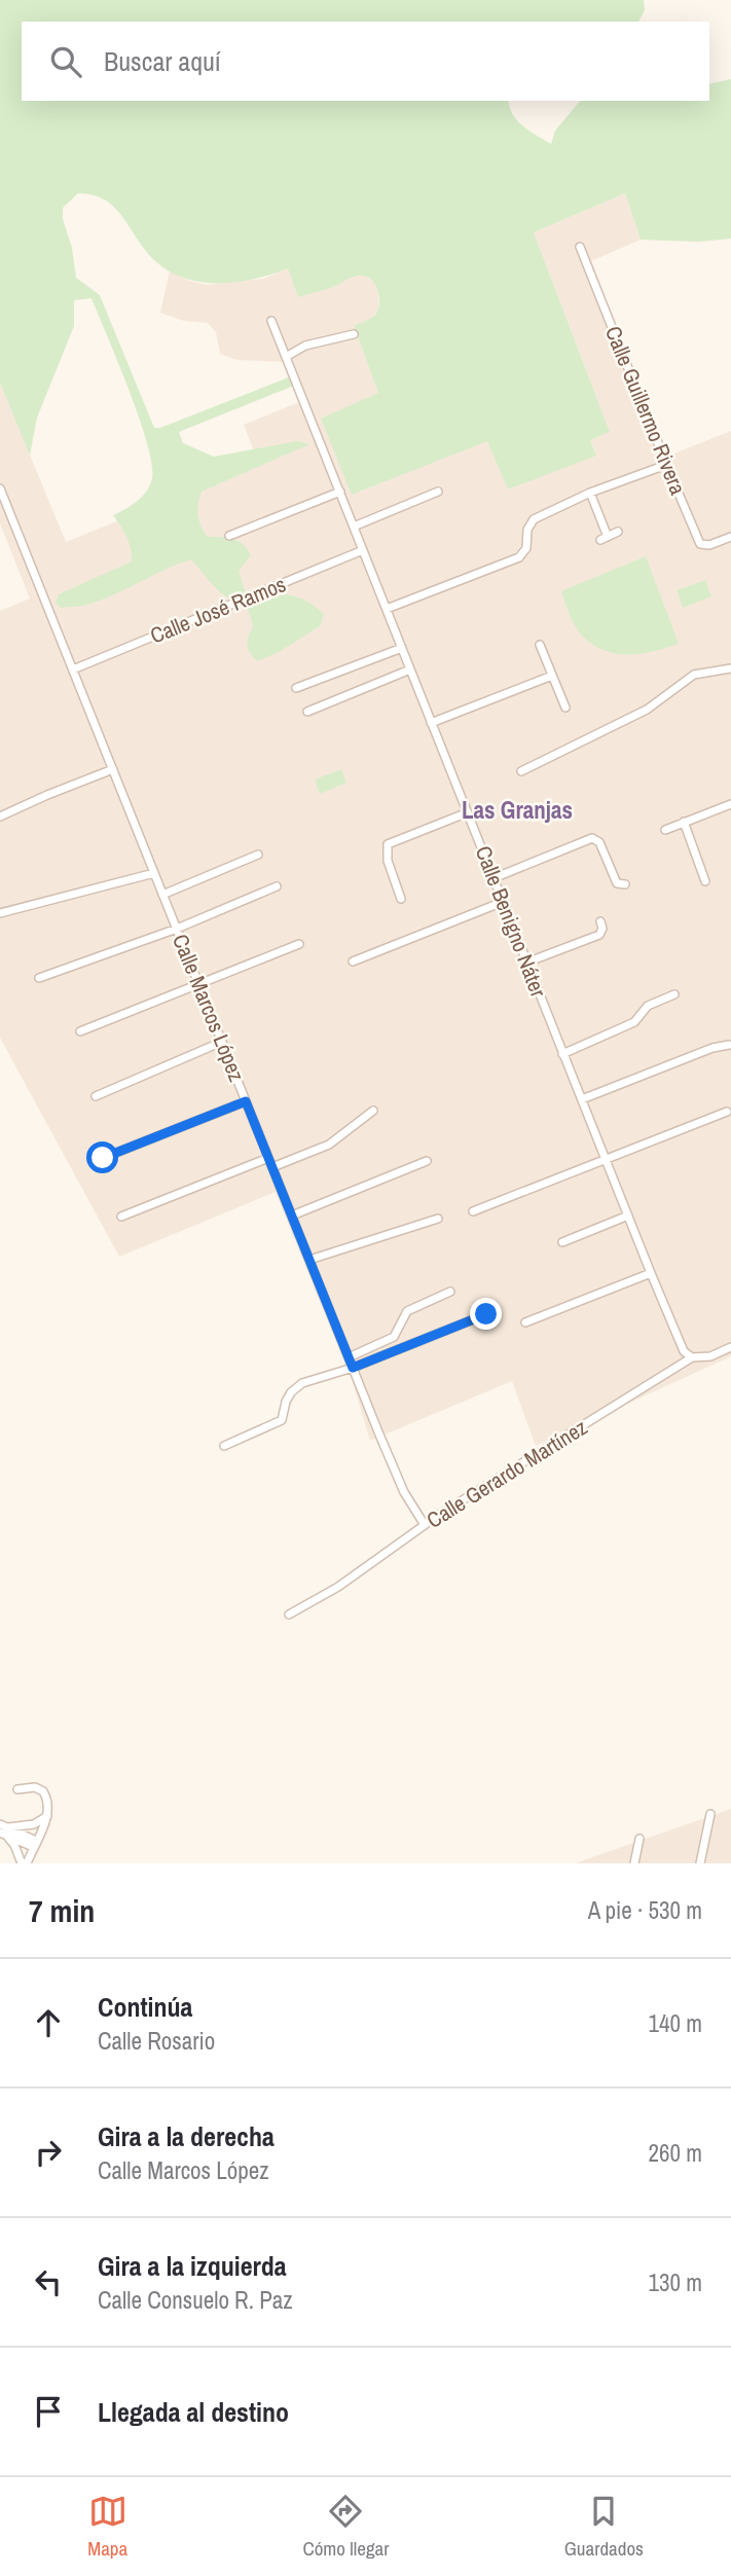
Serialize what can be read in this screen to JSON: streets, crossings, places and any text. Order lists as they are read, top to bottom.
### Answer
{
  "streets": {
    "street": [
      "Calle Guillermo Rivera",
      "Calle José Ramos",
      "Calle Benigno Náter",
      "Calle Marcos López",
      "Calle Gerardo Martínez"
    ]
  },
  "crossings": [
    ["Calle José Ramos", "Calle Benigno Náter"],
    ["Calle José Ramos", "Calle Marcos López"],
    ["Calle Benigno Náter", "Calle Gerardo Martínez"],
    ["Calle Marcos López", "Calle Gerardo Martínez"]
  ],
  "districts": ["Las Granjas"],
  "page": {
    "search": "Buscar aquí",
    "heading": ["7 min", "A pie · 530 m"],
    "list": [
      ["Continúa", "Calle Rosario", "140 m"],
      ["Gira a la derecha", "Calle Marcos López", "260 m"],
      ["Gira a la izquierda", "Calle Consuelo R. Paz", "130 m"],
      "Llegada al destino"
    ],
    "nav": ["Mapa", "Cómo llegar", "Guardados"]
  }
}
